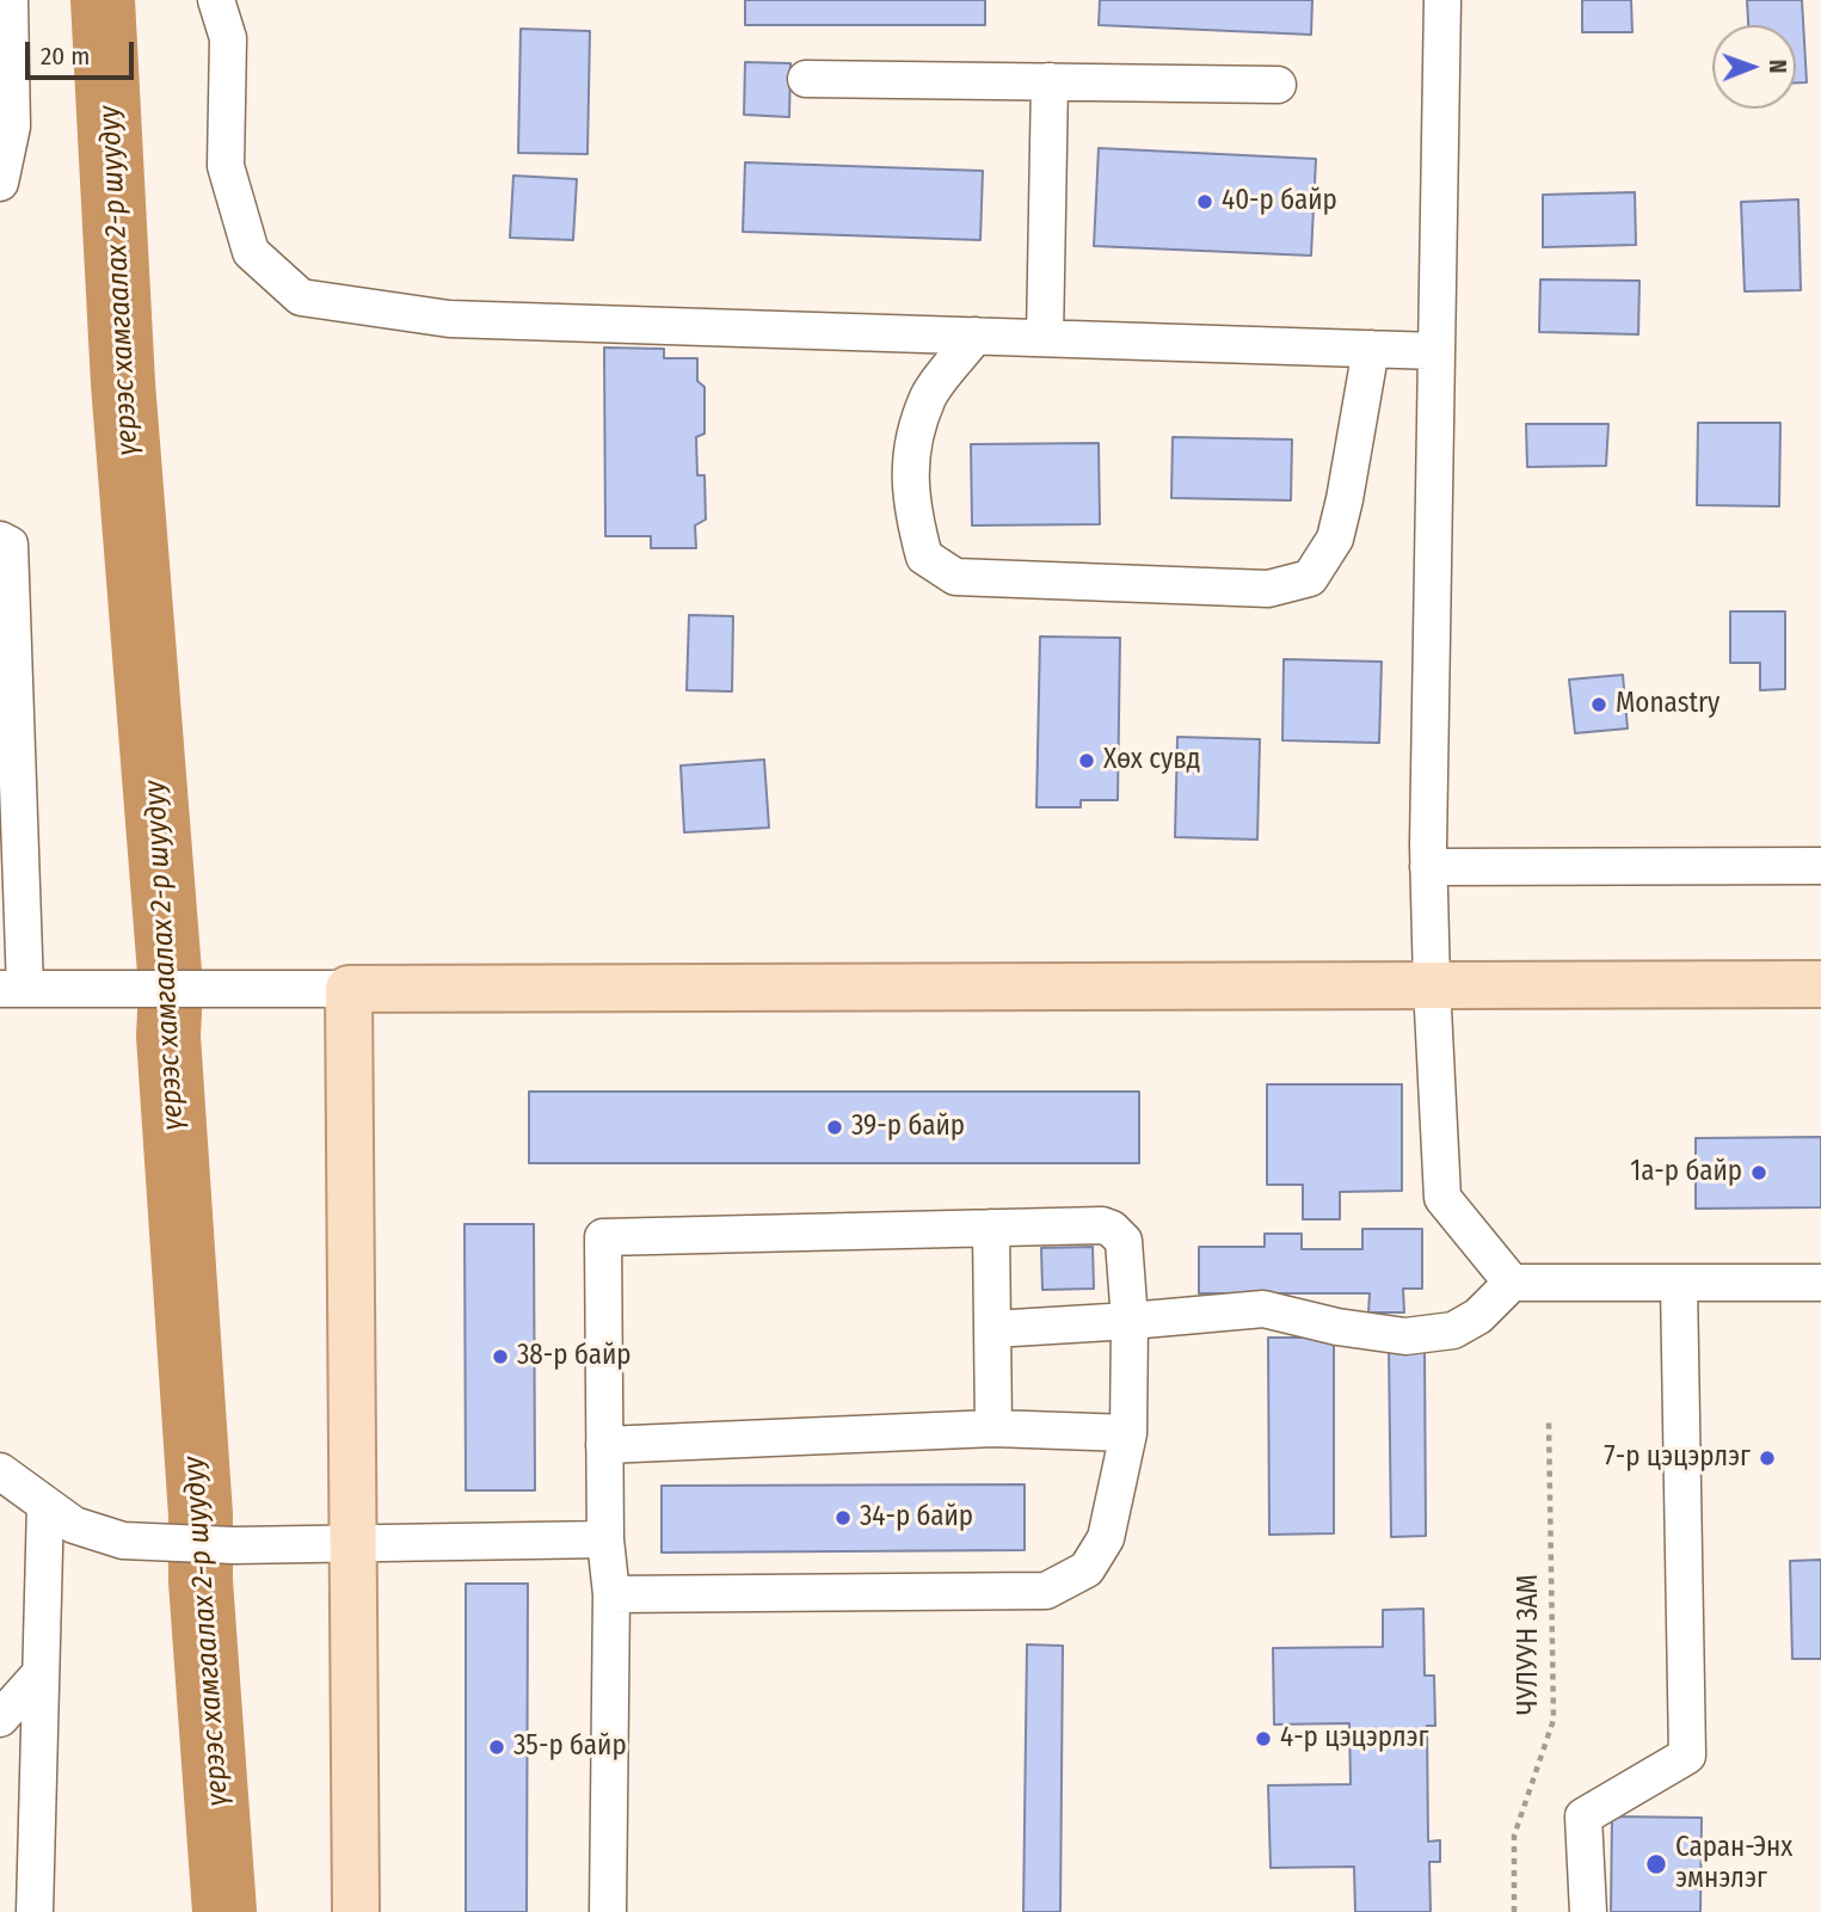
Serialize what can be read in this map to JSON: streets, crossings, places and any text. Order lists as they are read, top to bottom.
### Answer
{
  "streets": {
    "path": ["ЧУЛУУН ЗАМ"]
  },
  "water": ["үерээс хамгаалах 2-р шуудуу"],
  "places": [
    "40-р байр",
    "Monastry",
    "Хөх сувд",
    "39-р байр",
    "1а-р байр",
    "38-р байр",
    "7-р цэцэрлэг",
    "34-р байр",
    "4-р цэцэрлэг",
    "35-р байр",
    "Саран-Энх эмнэлэг"
  ],
  "scale_bar": "20 m",
  "north": "right"
}
